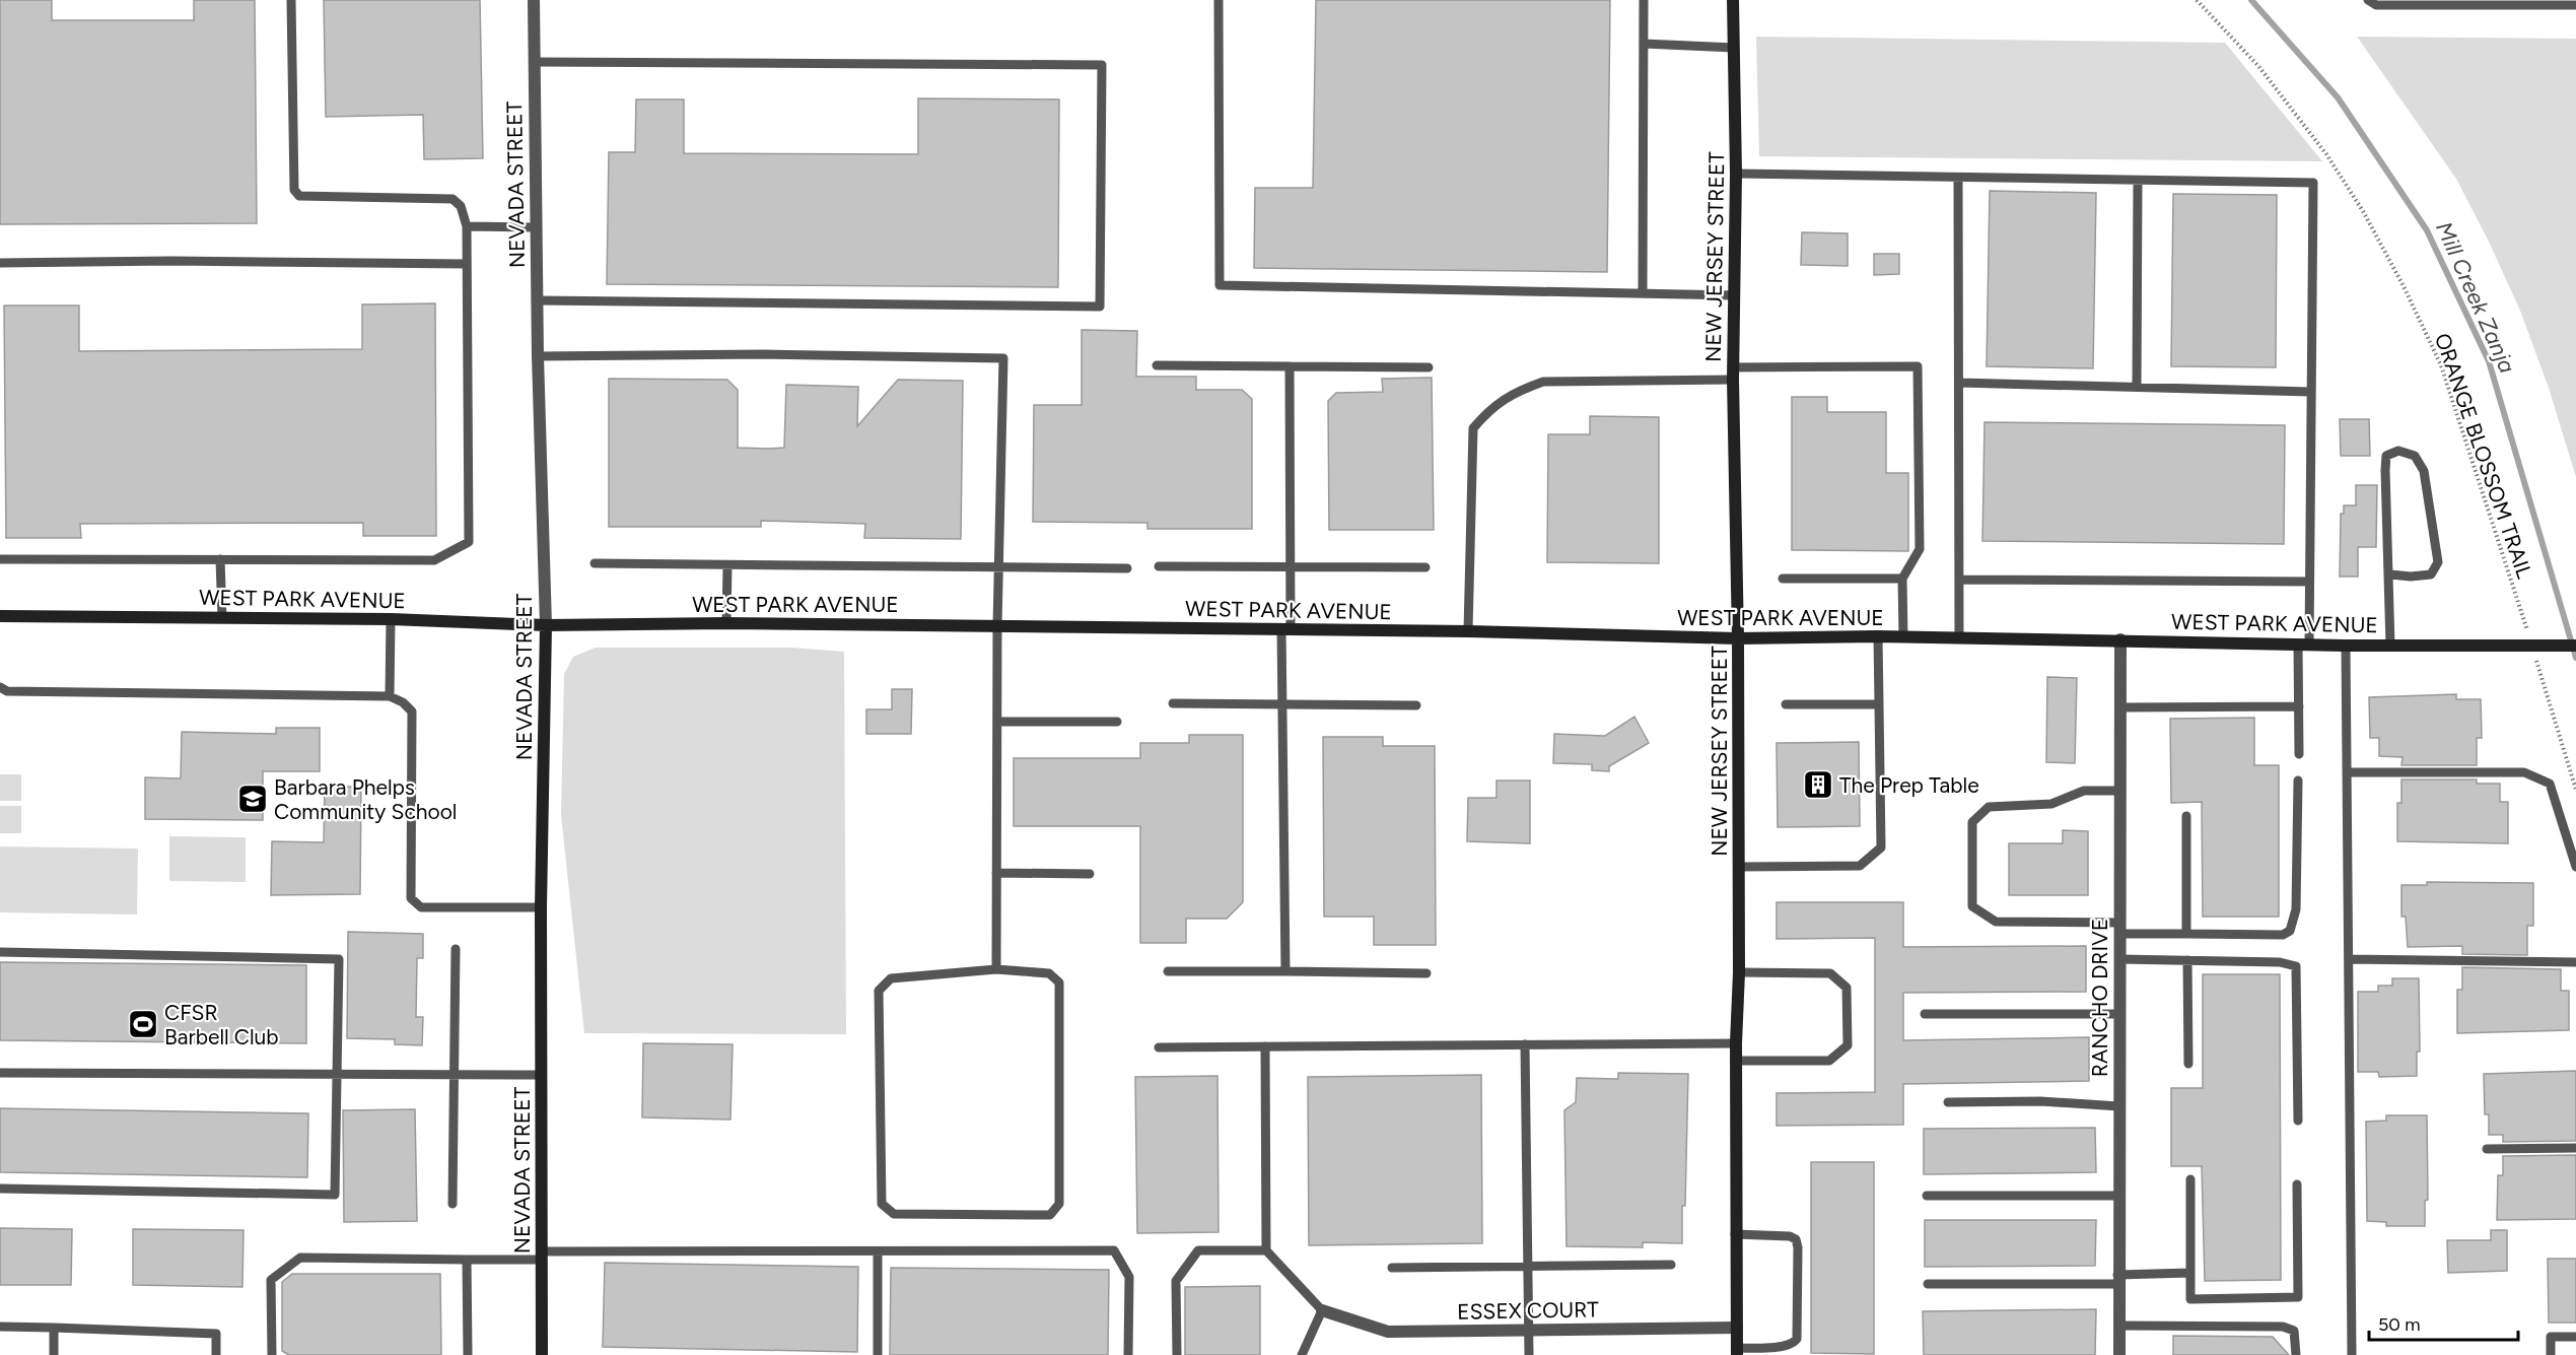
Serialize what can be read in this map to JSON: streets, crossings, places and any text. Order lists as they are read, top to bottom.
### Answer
{
  "streets": {
    "street": [
      "NEVADA STREET",
      "NEW JERSEY STREET",
      "WEST PARK AVENUE",
      "RANCHO DRIVE",
      "ESSEX COURT"
    ],
    "path": ["ORANGE BLOSSOM TRAIL"]
  },
  "crossings": [
    ["NEVADA STREET", "WEST PARK AVENUE"],
    ["NEW JERSEY STREET", "WEST PARK AVENUE"],
    ["NEW JERSEY STREET", "ESSEX COURT"],
    ["WEST PARK AVENUE", "RANCHO DRIVE"]
  ],
  "water": ["Mill Creek Zanja"],
  "places": {
    "building": ["The Prep Table"],
    "school or university": ["Barbara Phelps Community School"],
    "sports": ["CFSR Barbell Club"]
  },
  "scale_bar": "50 m"
}
